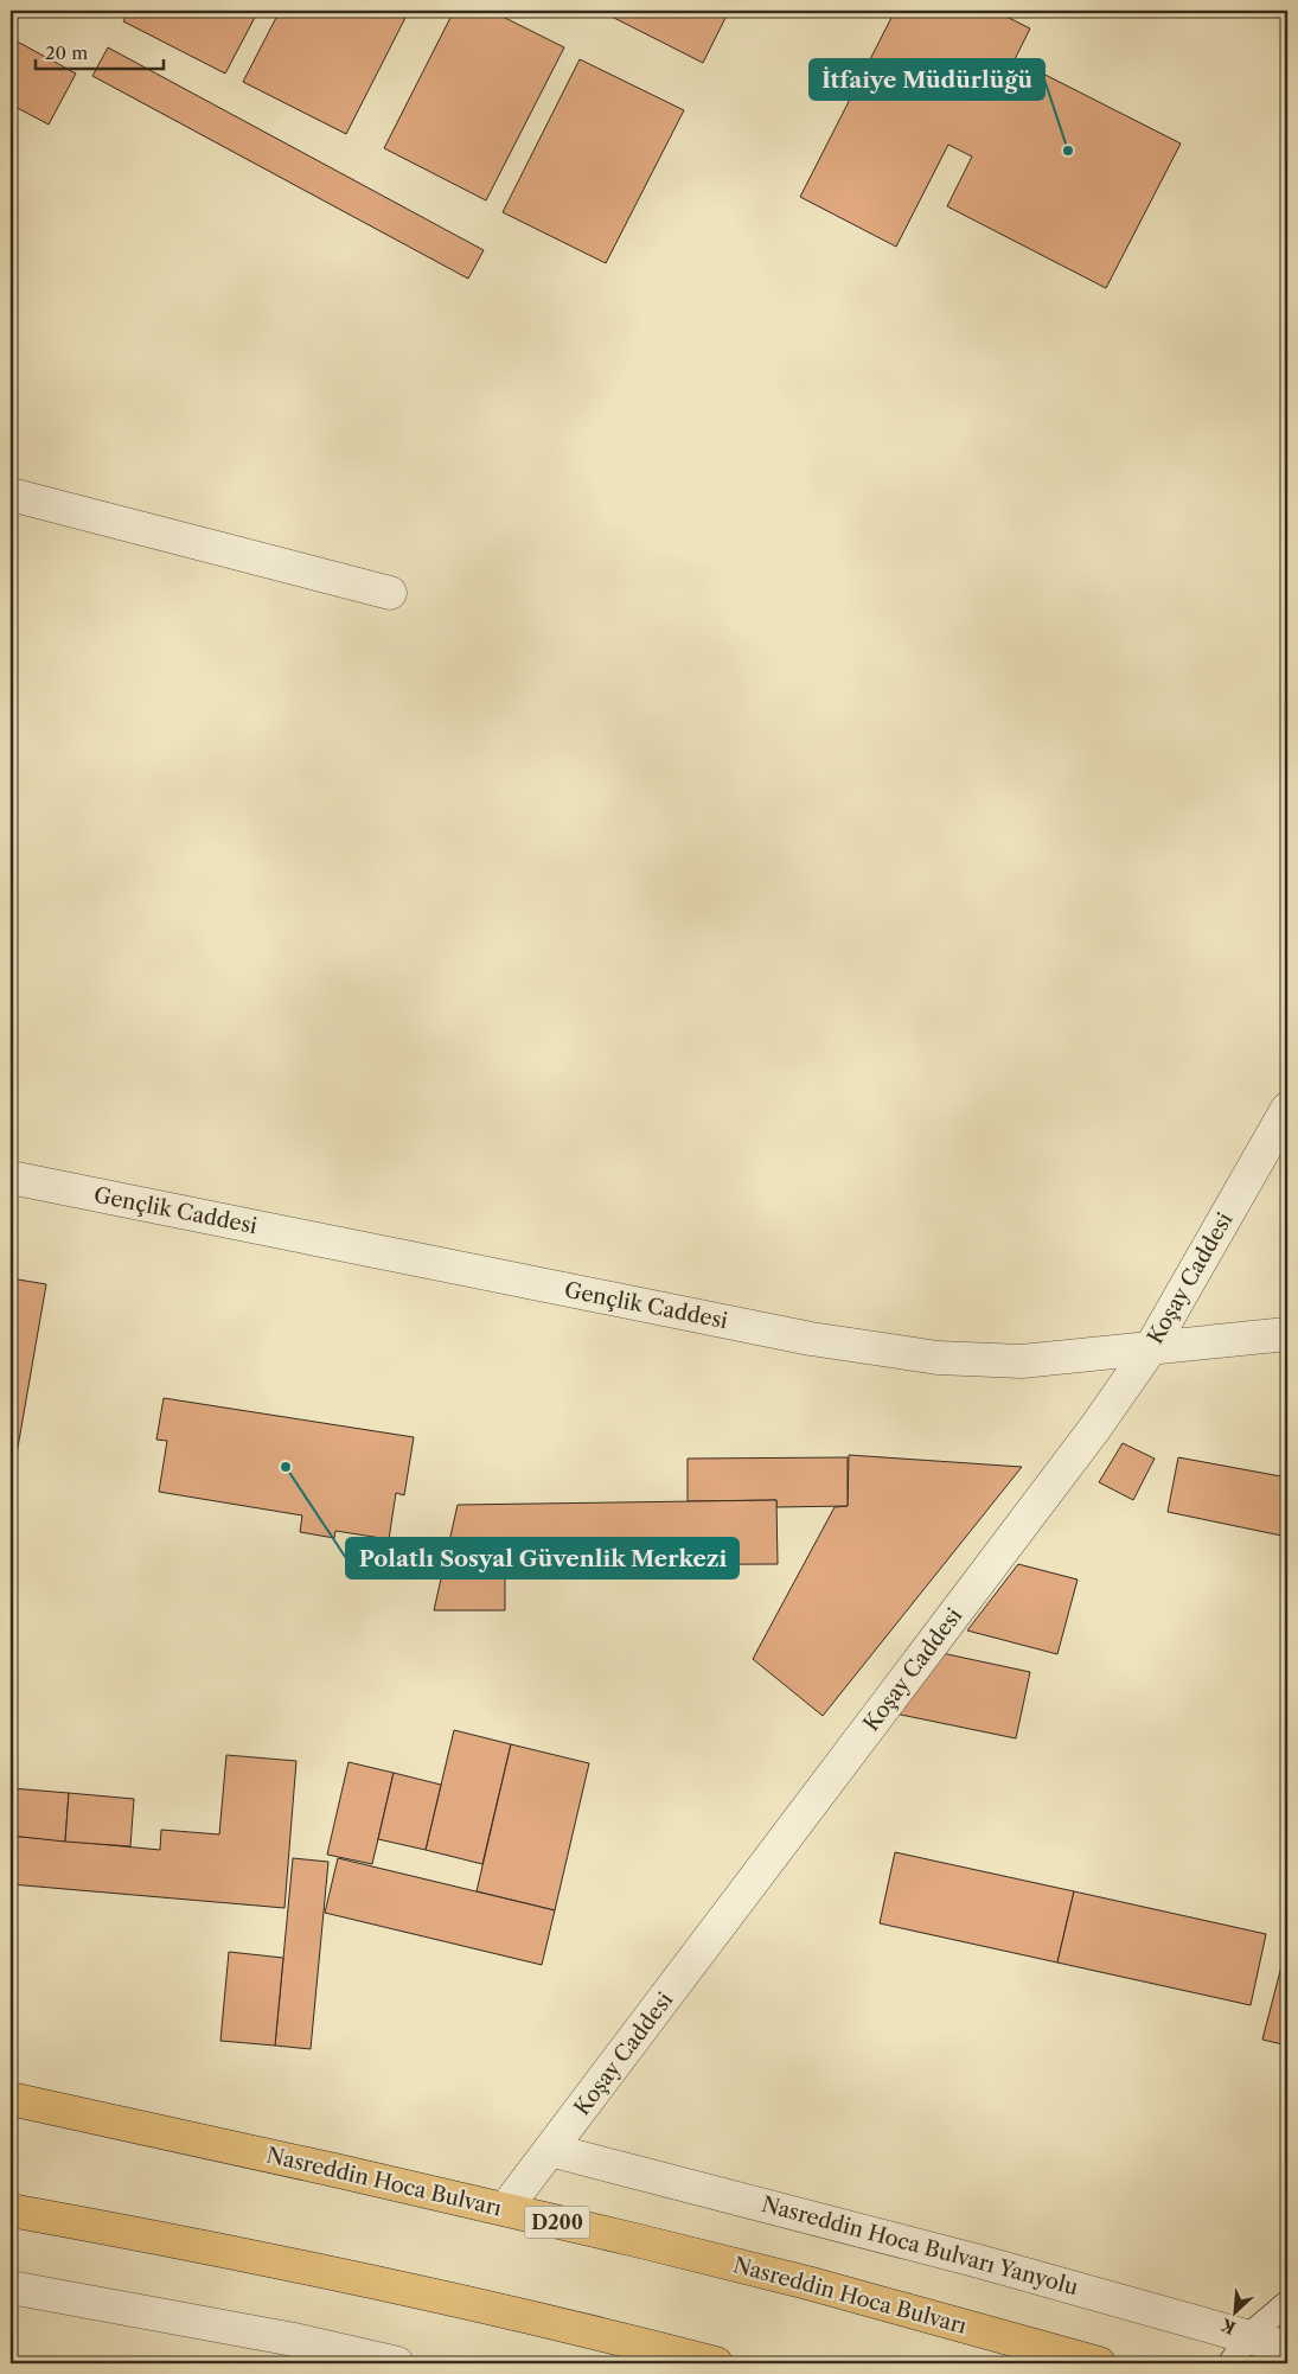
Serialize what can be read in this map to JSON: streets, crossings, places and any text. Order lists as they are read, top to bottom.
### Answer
{
  "streets": {
    "highway": ["Nasreddin Hoca Bulvarı", "D200"],
    "street": ["Gençlik Caddesi", "Koşay Caddesi", "Nasreddin Hoca Bulvarı Yanyolu"]
  },
  "crossings": [
    ["Gençlik Caddesi", "Koşay Caddesi"],
    ["Koşay Caddesi", "Nasreddin Hoca Bulvarı"],
    ["Koşay Caddesi", "Nasreddin Hoca Bulvarı Yanyolu"]
  ],
  "places": ["İtfaiye Müdürlüğü", "Polatlı Sosyal Güvenlik Merkezi"],
  "scale_bar": "20 m",
  "north": "bottom left"
}
